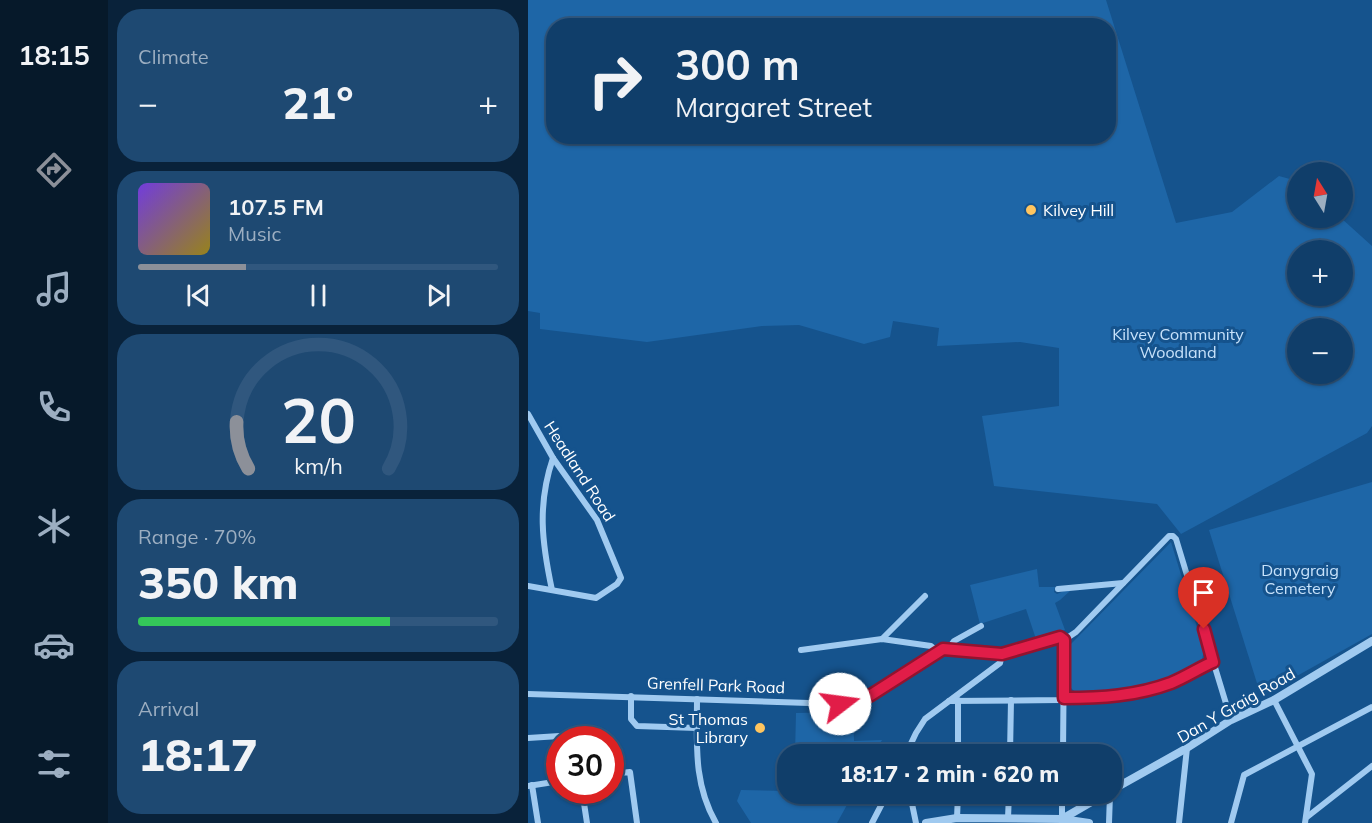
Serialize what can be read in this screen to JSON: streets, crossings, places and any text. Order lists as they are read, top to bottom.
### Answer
{
  "streets": {
    "street": ["Headland Road", "Grenfell Park Road", "Dan Y Graig Road"]
  },
  "parks": ["Kilvey Community Woodland", "Danygraig Cemetery"],
  "places": ["Kilvey Hill", "St Thomas Library"],
  "north": "top",
  "page": {
    "tabs": "18:15",
    "tile": [
      "Climate",
      ["Range · 70%", "350 km"],
      ["Arrival", "18:17"]
    ],
    "turn": ["300 m", "Margaret Street"],
    "heat": ["−", "21°", "+"],
    "map_buttons": ["+", "−"],
    "song": ["107.5 FM", "Music"],
    "limit": "30",
    "trip": "18:17 · 2 min · 620 m",
    "gauge": ["20", "km/h"]
  }
}
